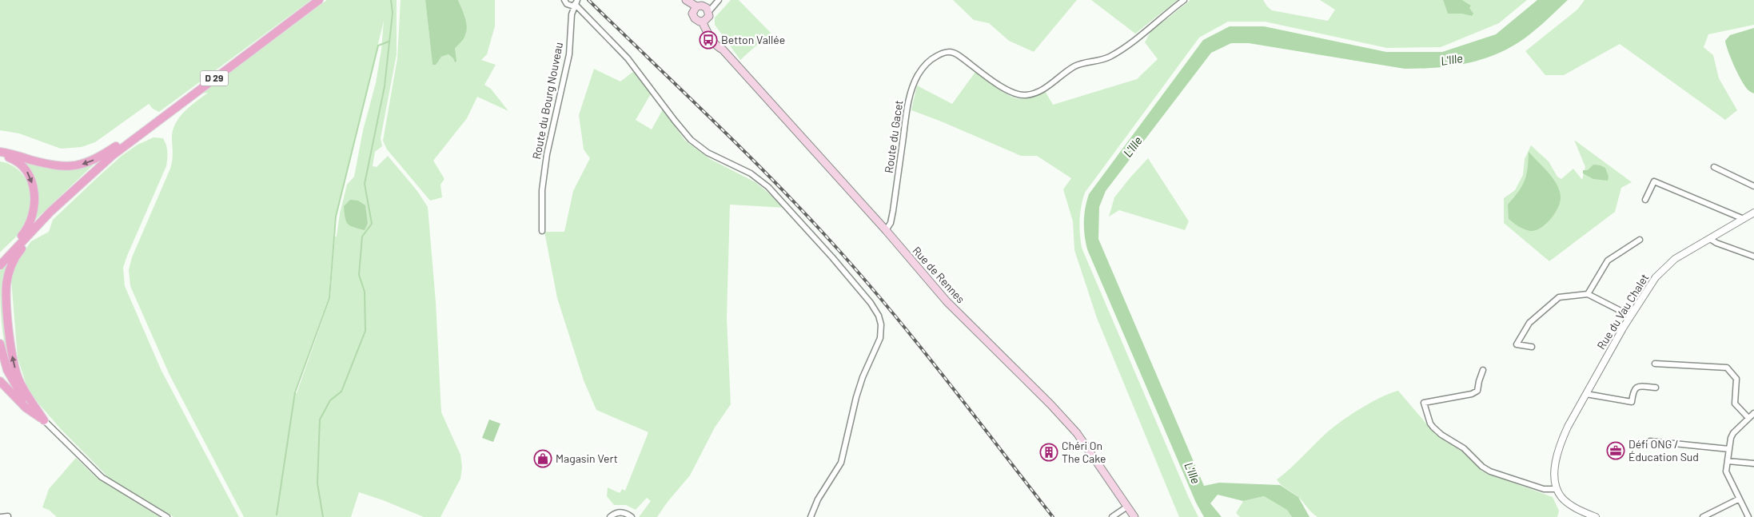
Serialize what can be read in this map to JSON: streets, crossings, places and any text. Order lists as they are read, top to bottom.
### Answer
{
  "streets": {
    "main road": ["D 29", "Rue de Rennes"],
    "street": ["Route du Bourg Nouveau", "Route du Gacet", "Rue du Vau Chalet"]
  },
  "crossings": [
    ["Route du Gacet", "Rue de Rennes"]
  ],
  "water": ["L'Ille"],
  "places": {
    "bus stop": ["Betton Vallée"],
    "office": ["Défi ONG / Éducation Sud"],
    "building": ["Chéri On The Cake"],
    "shop": ["Magasin Vert"]
  }
}
